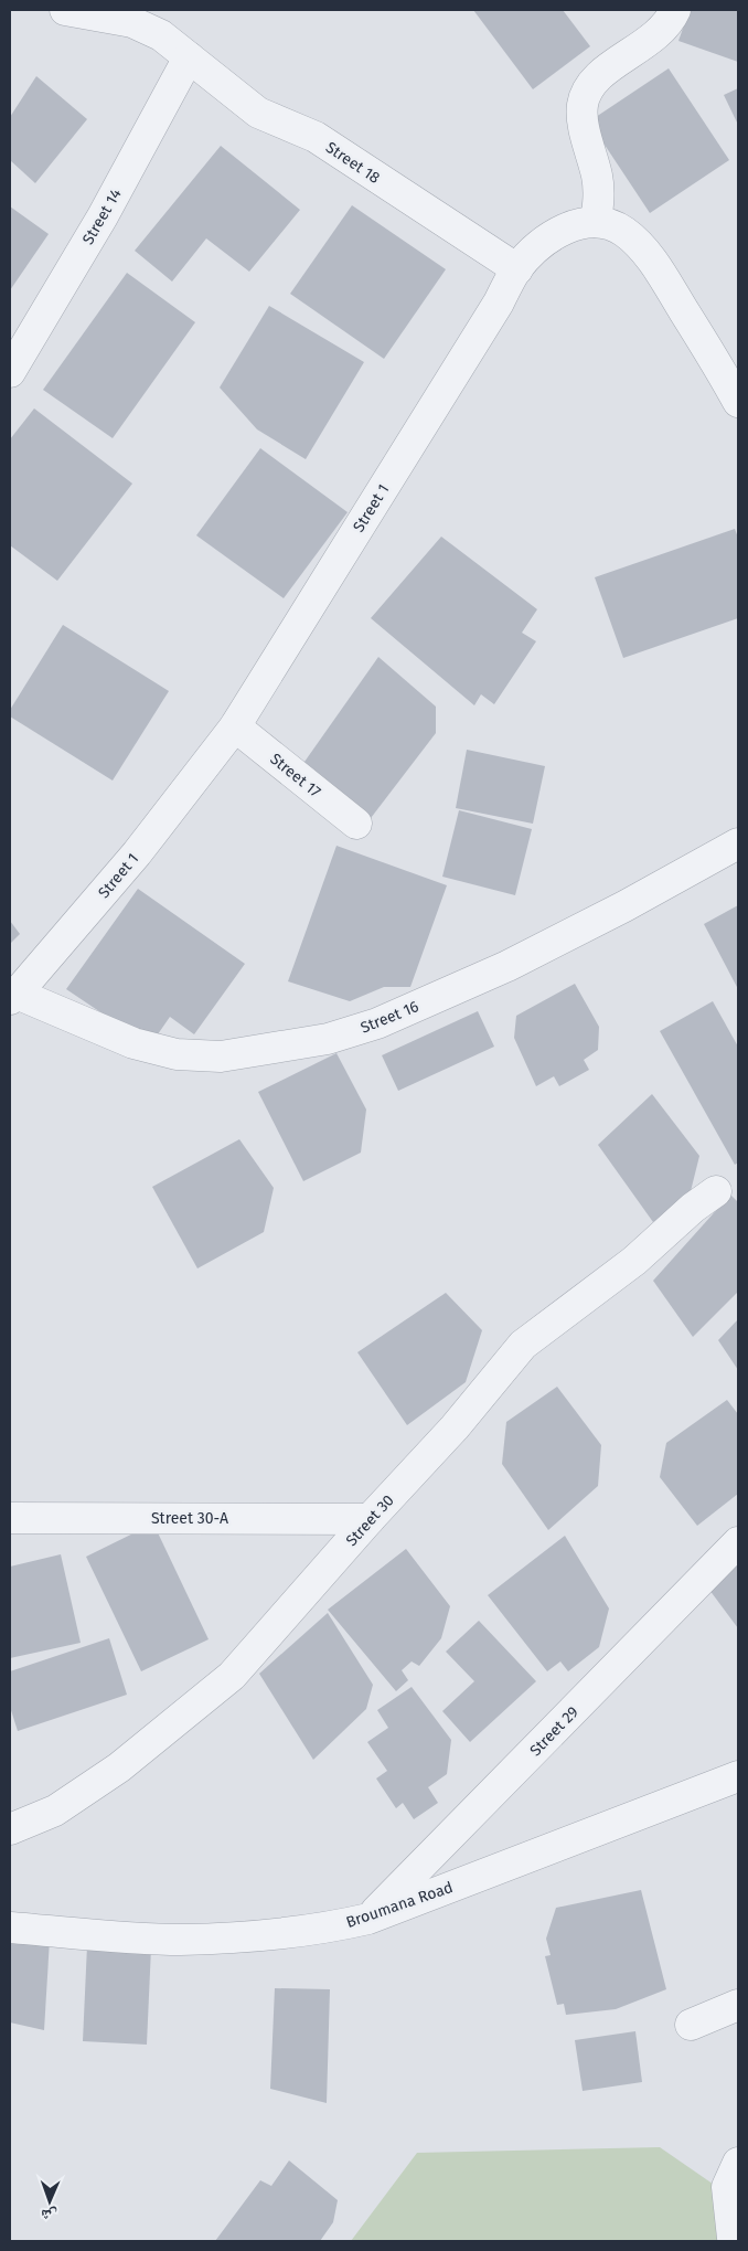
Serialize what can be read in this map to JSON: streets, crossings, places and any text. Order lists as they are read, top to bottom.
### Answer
{
  "streets": {
    "street": [
      "Street 18",
      "Street 14",
      "Street 1",
      "Street 17",
      "Street 16",
      "Street 30-A",
      "Street 30",
      "Street 29",
      "Broumana Road"
    ]
  },
  "crossings": [
    ["Street 18", "Street 14"],
    ["Street 18", "Street 1"],
    ["Street 1", "Street 17"],
    ["Street 1", "Street 16"],
    ["Street 30-A", "Street 30"],
    ["Street 29", "Broumana Road"]
  ],
  "north": "bottom"
}
